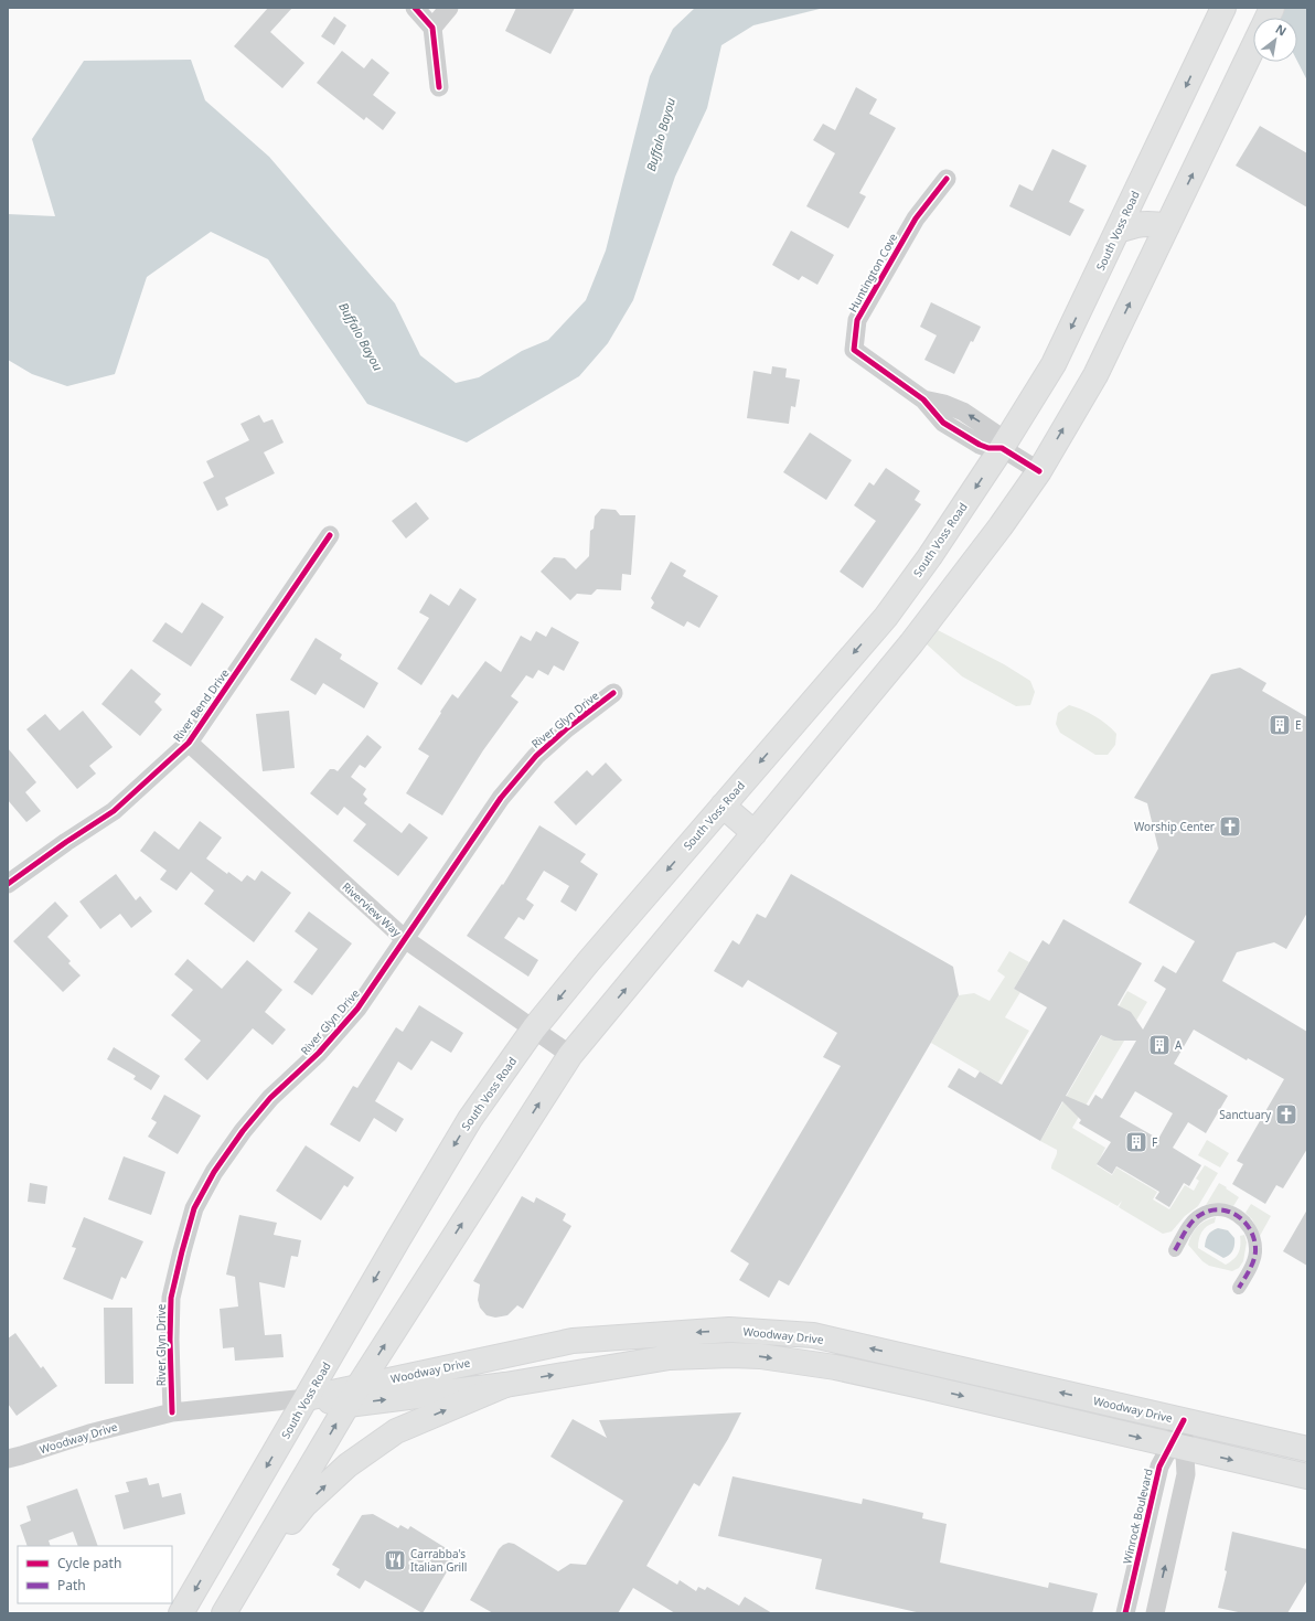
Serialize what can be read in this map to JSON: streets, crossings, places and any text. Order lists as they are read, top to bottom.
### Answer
{
  "streets": {
    "main road": ["South Voss Road", "Woodway Drive"],
    "street": [
      "Huntington Cove",
      "River Bend Drive",
      "River Glyn Drive",
      "Riverview Way",
      "Winrock Boulevard"
    ]
  },
  "crossings": [
    ["South Voss Road", "Huntington Cove"],
    ["South Voss Road", "Riverview Way"],
    ["South Voss Road", "Woodway Drive"],
    ["River Bend Drive", "Riverview Way"],
    ["River Glyn Drive", "Riverview Way"],
    ["River Glyn Drive", "Woodway Drive"],
    ["Woodway Drive", "Winrock Boulevard"]
  ],
  "water": ["Buffalo Bayou"],
  "places": {
    "building": ["E", "A", "F"],
    "church": ["Worship Center", "Sanctuary"],
    "restaurant": ["Carrabba's Italian Grill"]
  },
  "legend": ["Cycle path", "Path"],
  "north": "top right"
}
